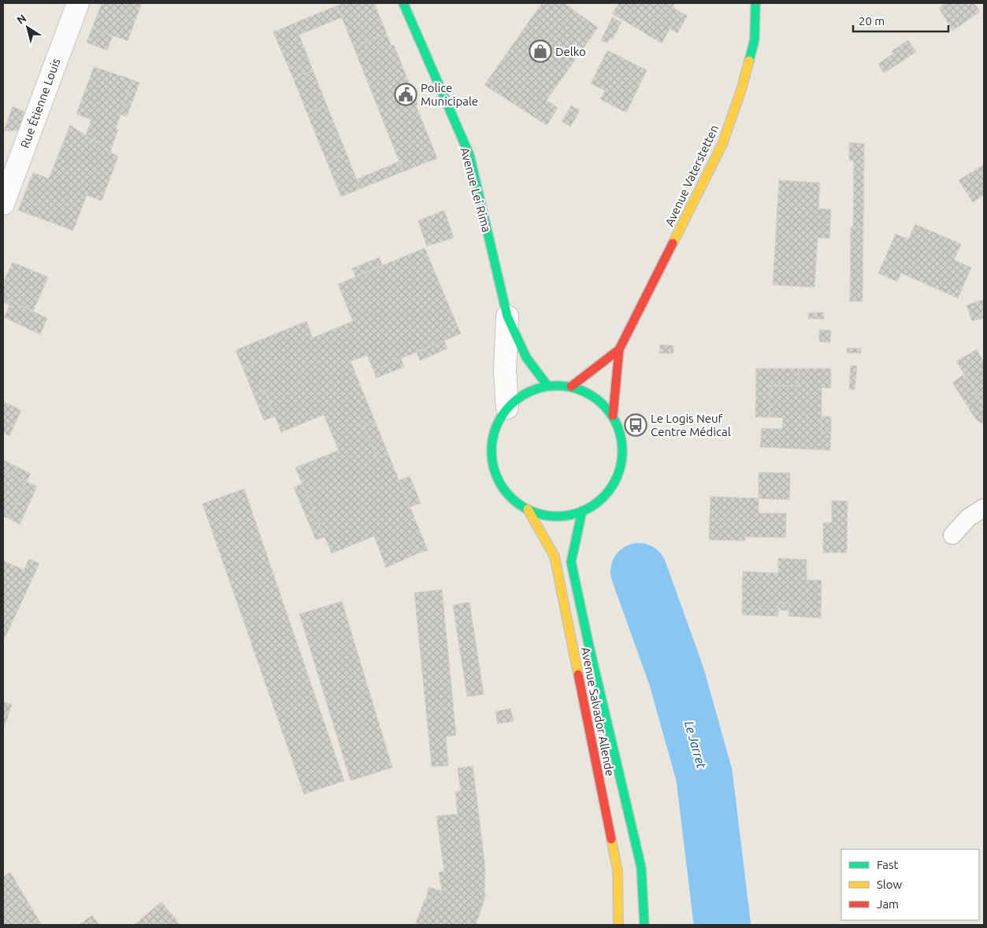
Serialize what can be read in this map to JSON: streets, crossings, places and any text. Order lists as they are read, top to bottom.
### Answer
{
  "streets": {
    "main road": ["Avenue Vaterstetten", "Avenue Lei Rima", "Avenue Salvador Allende"],
    "street": ["Rue Étienne Louis"]
  },
  "crossings": [
    ["Avenue Vaterstetten", "Avenue Lei Rima"],
    ["Avenue Vaterstetten", "Avenue Salvador Allende"],
    ["Avenue Lei Rima", "Avenue Salvador Allende"]
  ],
  "water": ["Le Jarret"],
  "places": {
    "shop": ["Delko"],
    "public building": ["Police Municipale"],
    "bus stop": ["Le Logis Neuf Centre Médical"]
  },
  "legend": ["Fast", "Slow", "Jam"],
  "scale_bar": "20 m",
  "north": "top left"
}
